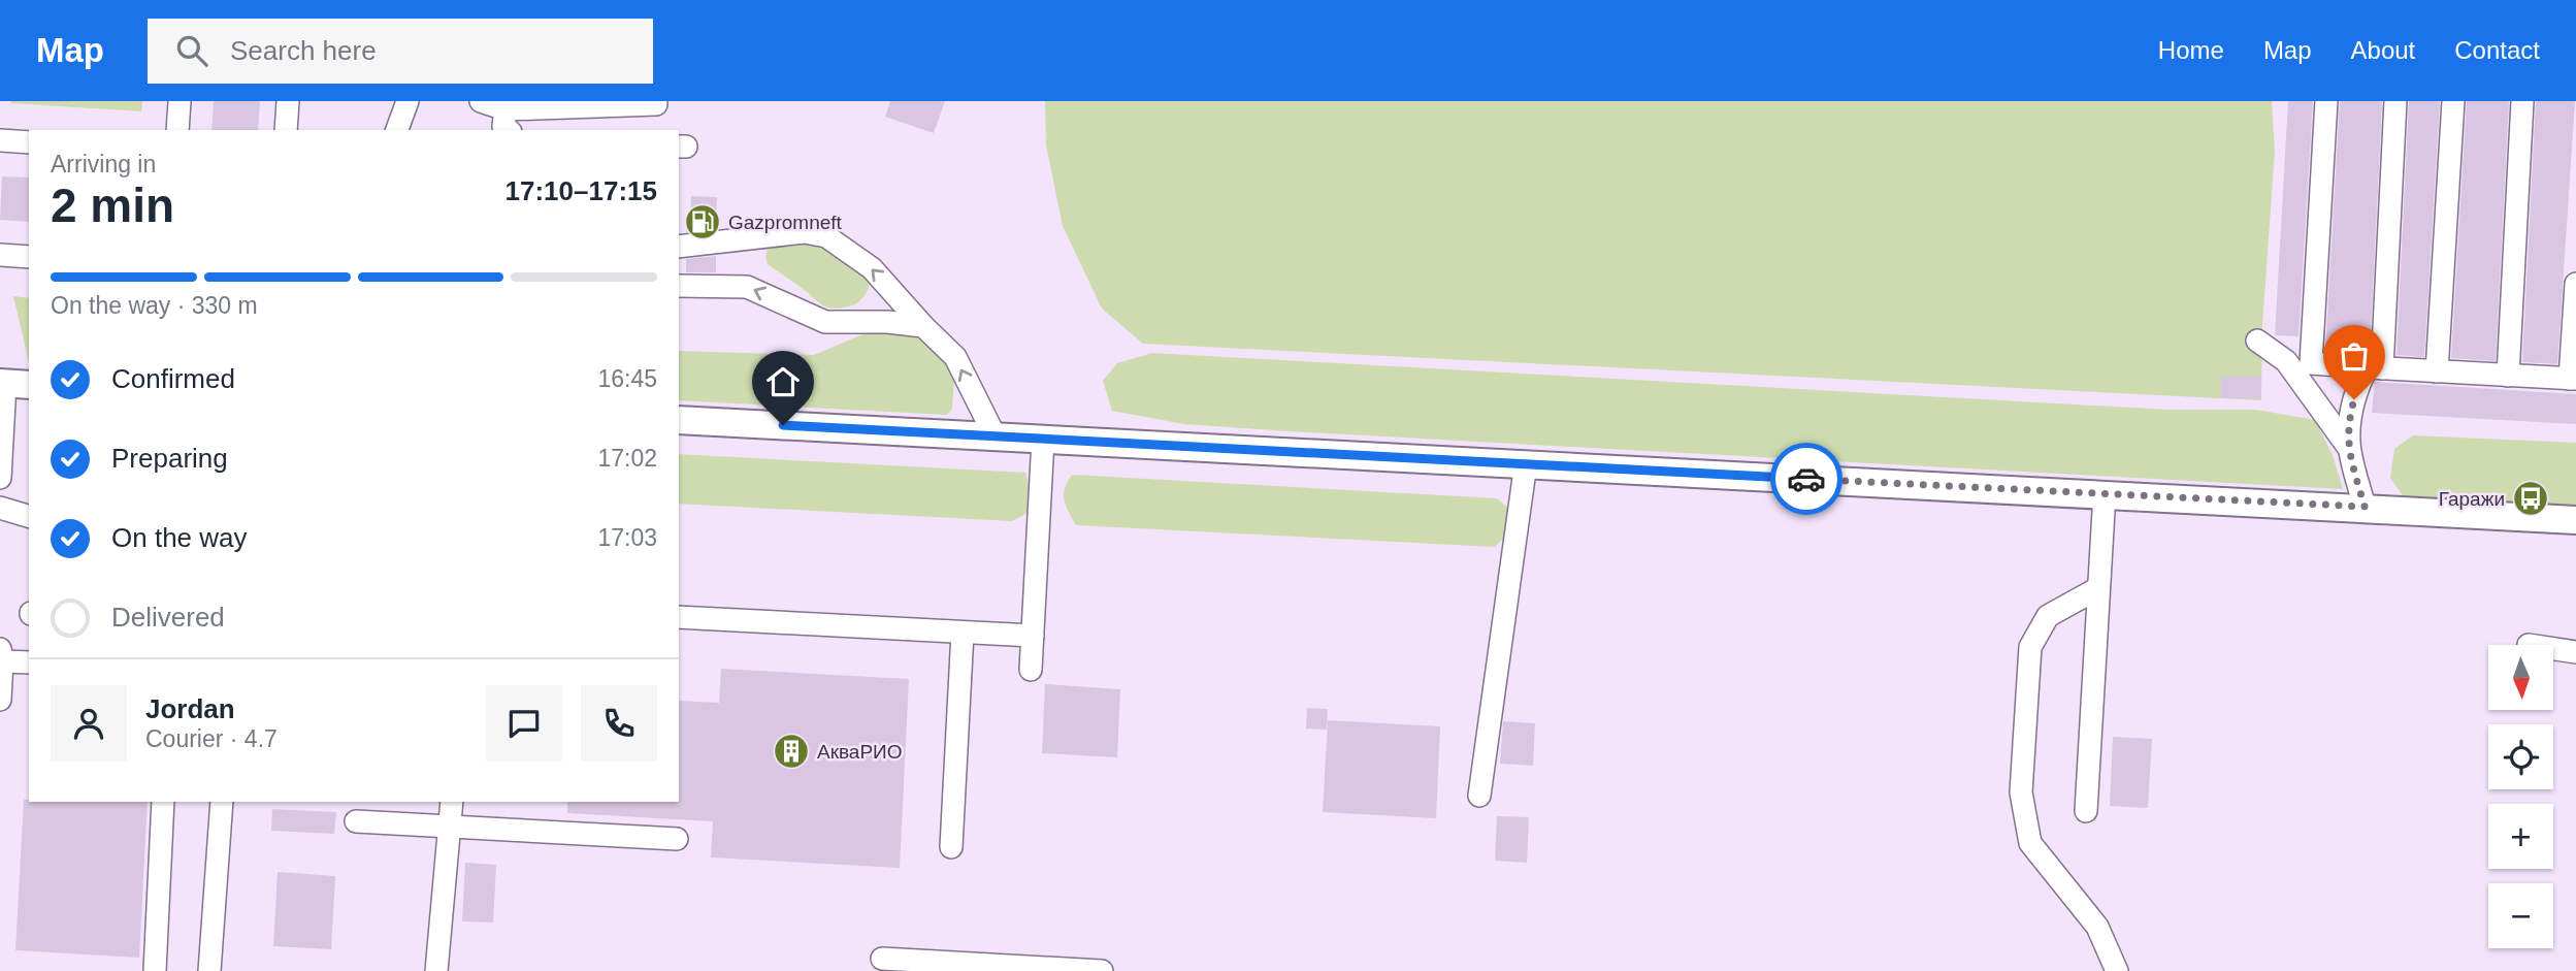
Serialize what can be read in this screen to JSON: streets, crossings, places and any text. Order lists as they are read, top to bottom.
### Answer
{
  "places": {
    "fuel station": ["Gazpromneft"],
    "bus stop": ["Гаражи"],
    "building": ["АкваРИО"]
  },
  "north": "bottom",
  "page": {
    "header": "Map",
    "search": "Search here",
    "nav": [
      "Home",
      "Map",
      "About",
      "Contact"
    ],
    "heading": ["2 min", "Arriving in", "17:10–17:15"],
    "panel": ["Jordan", "Courier · 4.7"],
    "bar": "On the way · 330 m",
    "list": [
      ["Confirmed", "16:45"],
      ["Preparing", "17:02"],
      ["On the way", "17:03"],
      "Delivered"
    ],
    "map_buttons": ["+", "−"]
  }
}
